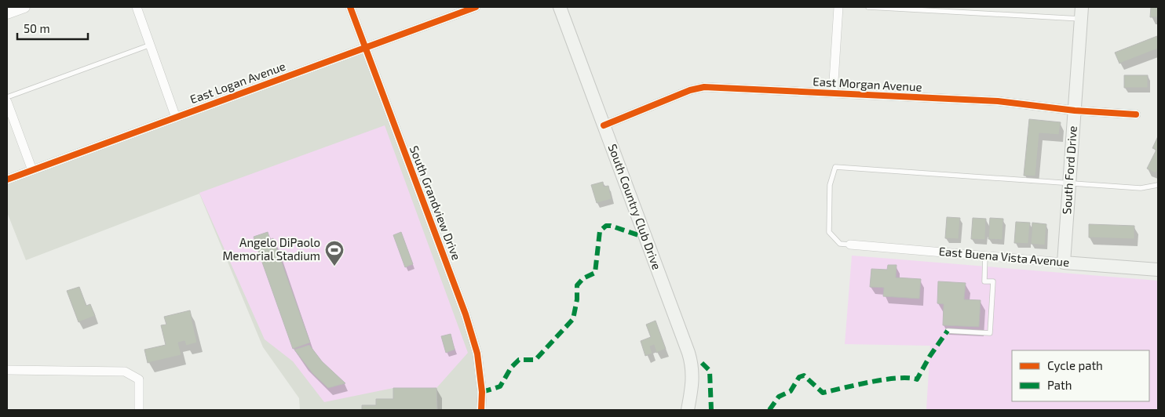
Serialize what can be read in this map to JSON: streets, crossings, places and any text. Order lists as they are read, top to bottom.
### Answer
{
  "streets": {
    "main road": ["South Ford Drive", "South Country Club Drive", "East Buena Vista Avenue"],
    "street": ["East Logan Avenue", "East Morgan Avenue", "South Grandview Drive"]
  },
  "crossings": [
    ["East Logan Avenue", "South Grandview Drive"],
    ["East Morgan Avenue", "South Ford Drive"],
    ["East Morgan Avenue", "South Country Club Drive"],
    ["South Ford Drive", "East Buena Vista Avenue"]
  ],
  "places": {
    "sports": ["Angelo DiPaolo Memorial Stadium"]
  },
  "legend": ["Cycle path", "Path"],
  "scale_bar": "50 m"
}
